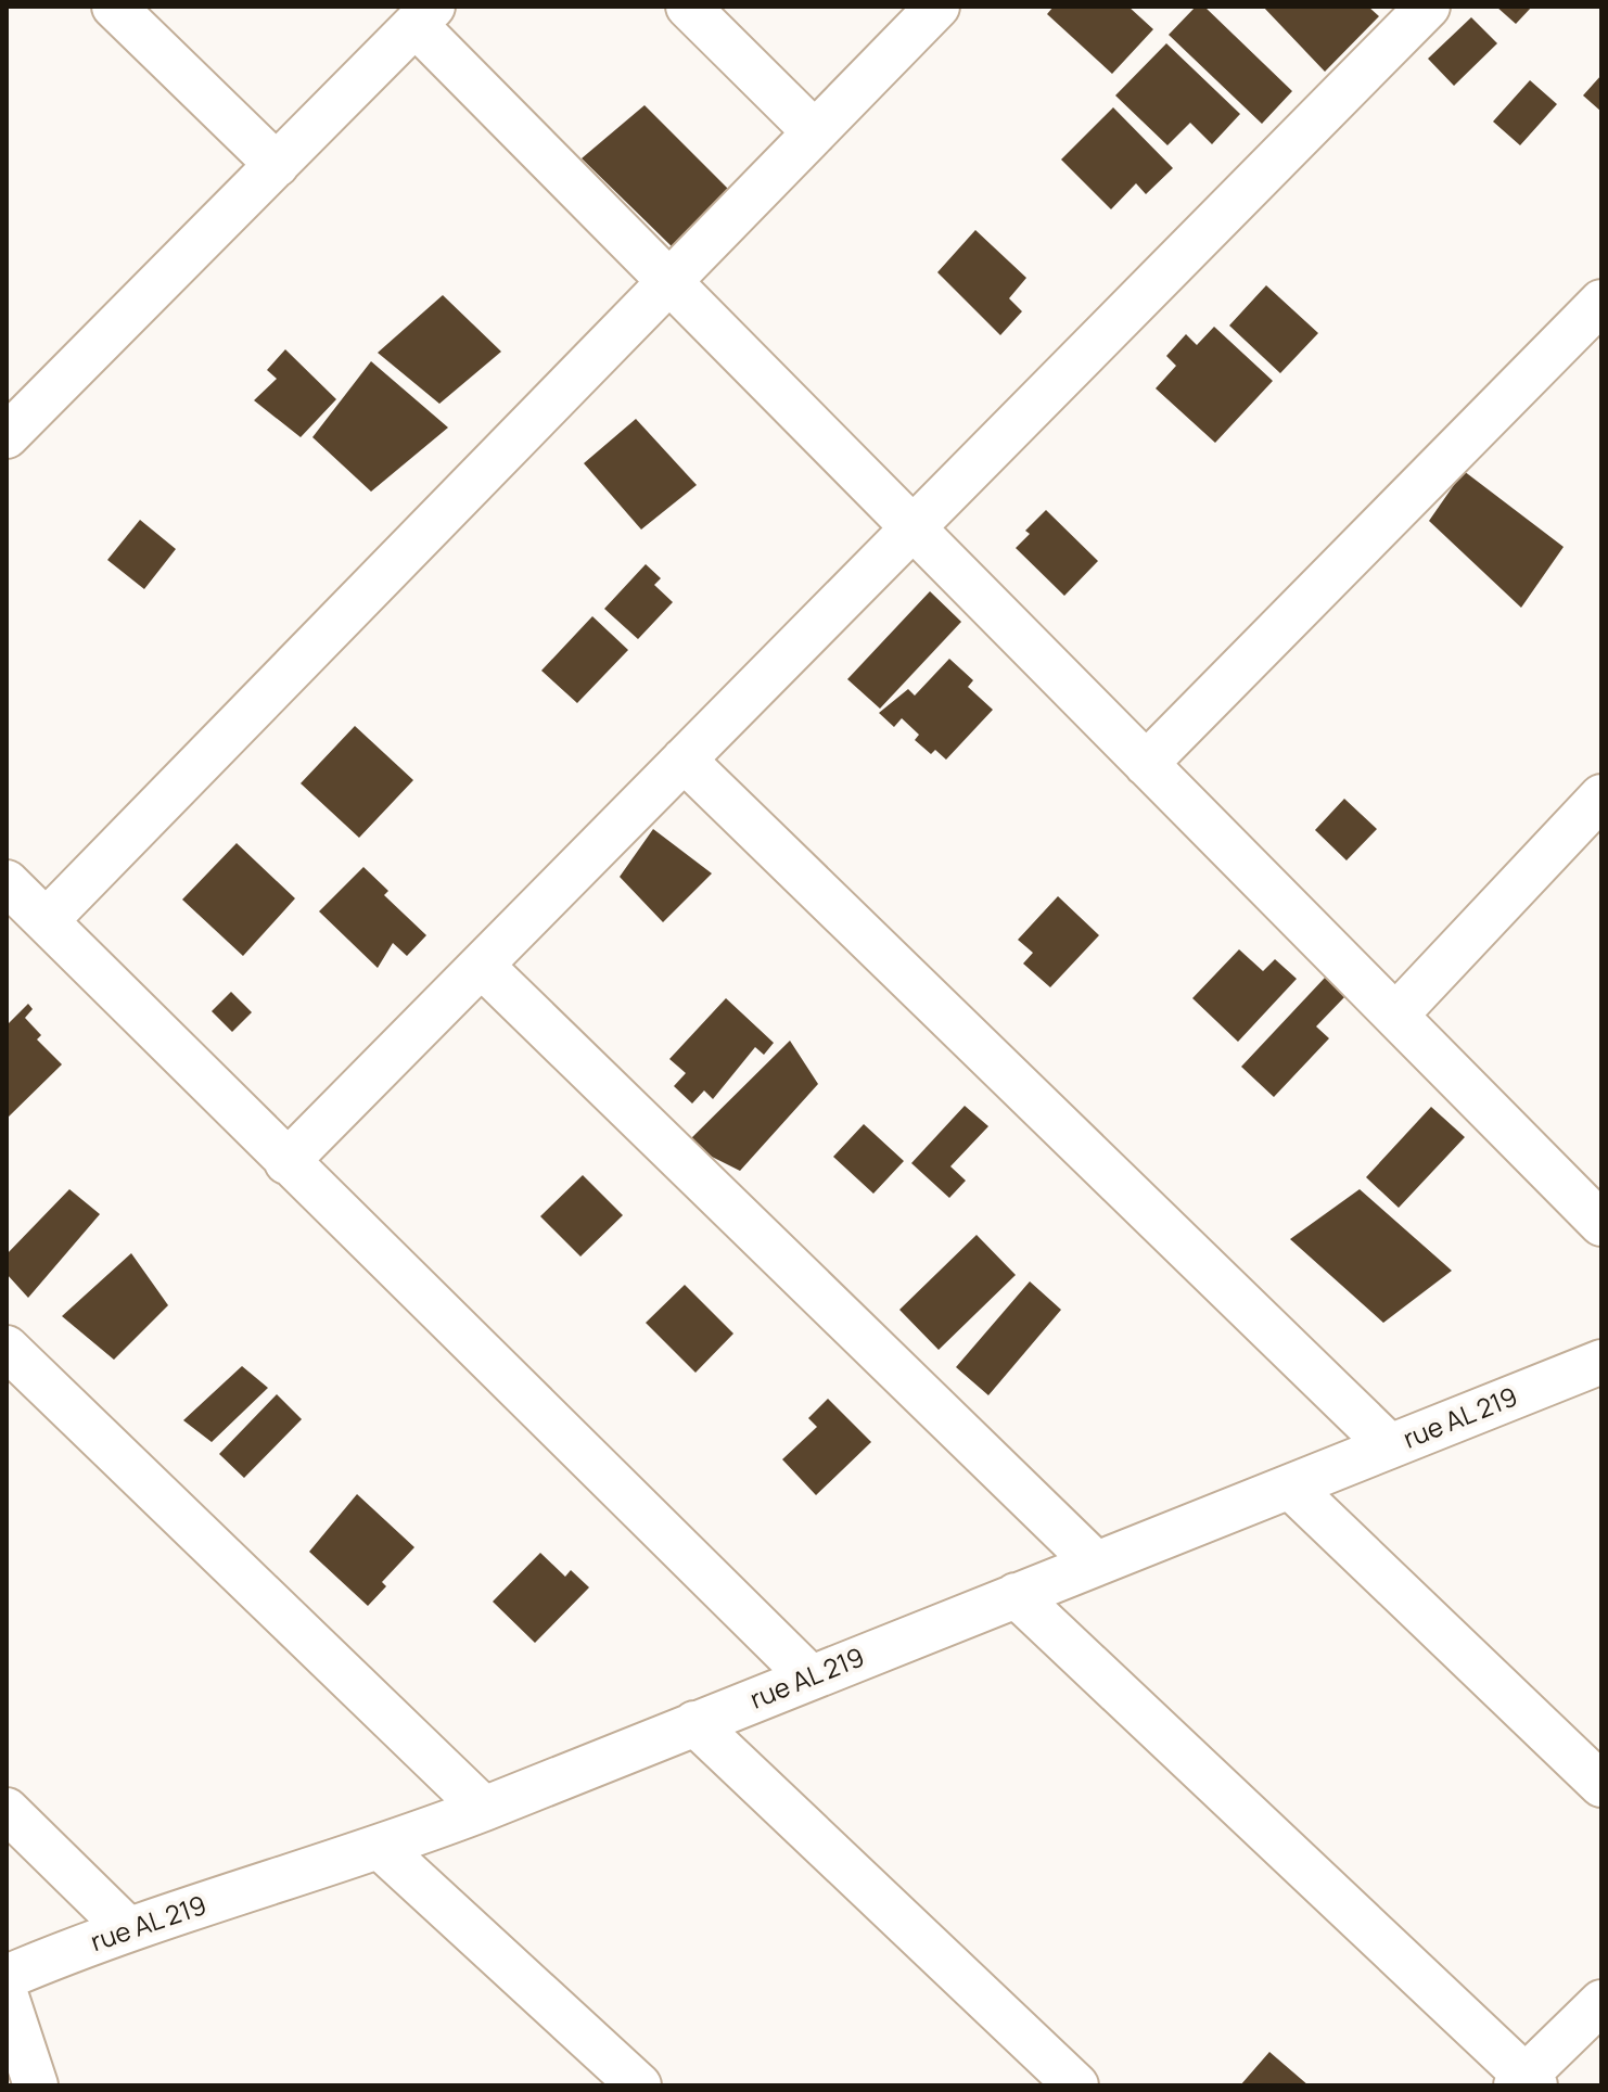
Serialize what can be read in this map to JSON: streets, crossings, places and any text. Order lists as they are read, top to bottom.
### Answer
{
  "streets": {
    "street": ["rue AL 219"]
  }
}
